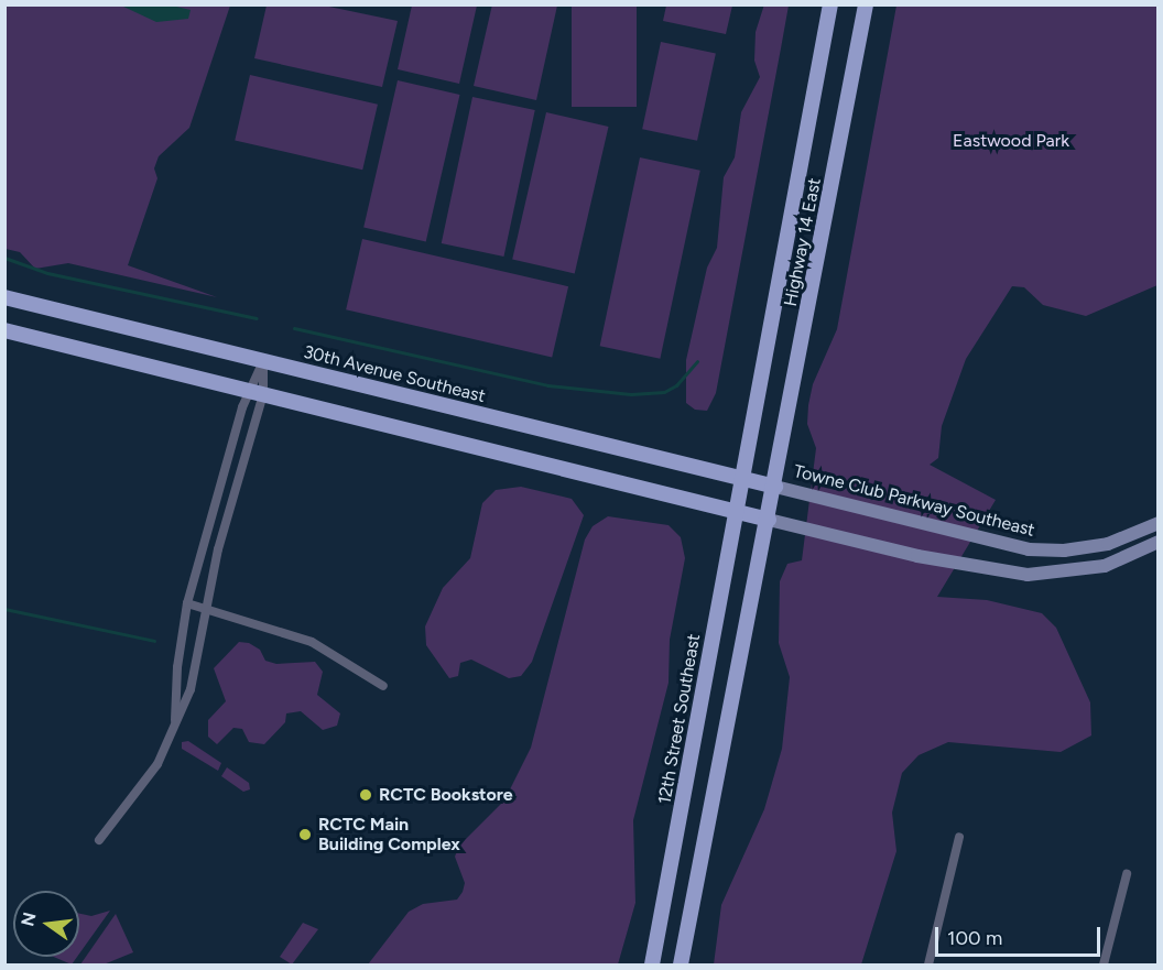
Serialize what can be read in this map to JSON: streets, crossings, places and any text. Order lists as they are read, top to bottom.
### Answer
{
  "streets": {
    "main road": ["Highway 14 East", "30th Avenue Southeast", "12th Street Southeast"],
    "street": ["Towne Club Parkway Southeast"]
  },
  "crossings": [
    ["Highway 14 East", "30th Avenue Southeast"],
    ["Highway 14 East", "Towne Club Parkway Southeast"],
    ["Highway 14 East", "12th Street Southeast"],
    ["30th Avenue Southeast", "Towne Club Parkway Southeast"],
    ["30th Avenue Southeast", "12th Street Southeast"]
  ],
  "parks": ["Eastwood Park"],
  "places": ["RCTC Bookstore", "RCTC Main Building Complex"],
  "scale_bar": "100 m",
  "north": "left"
}
